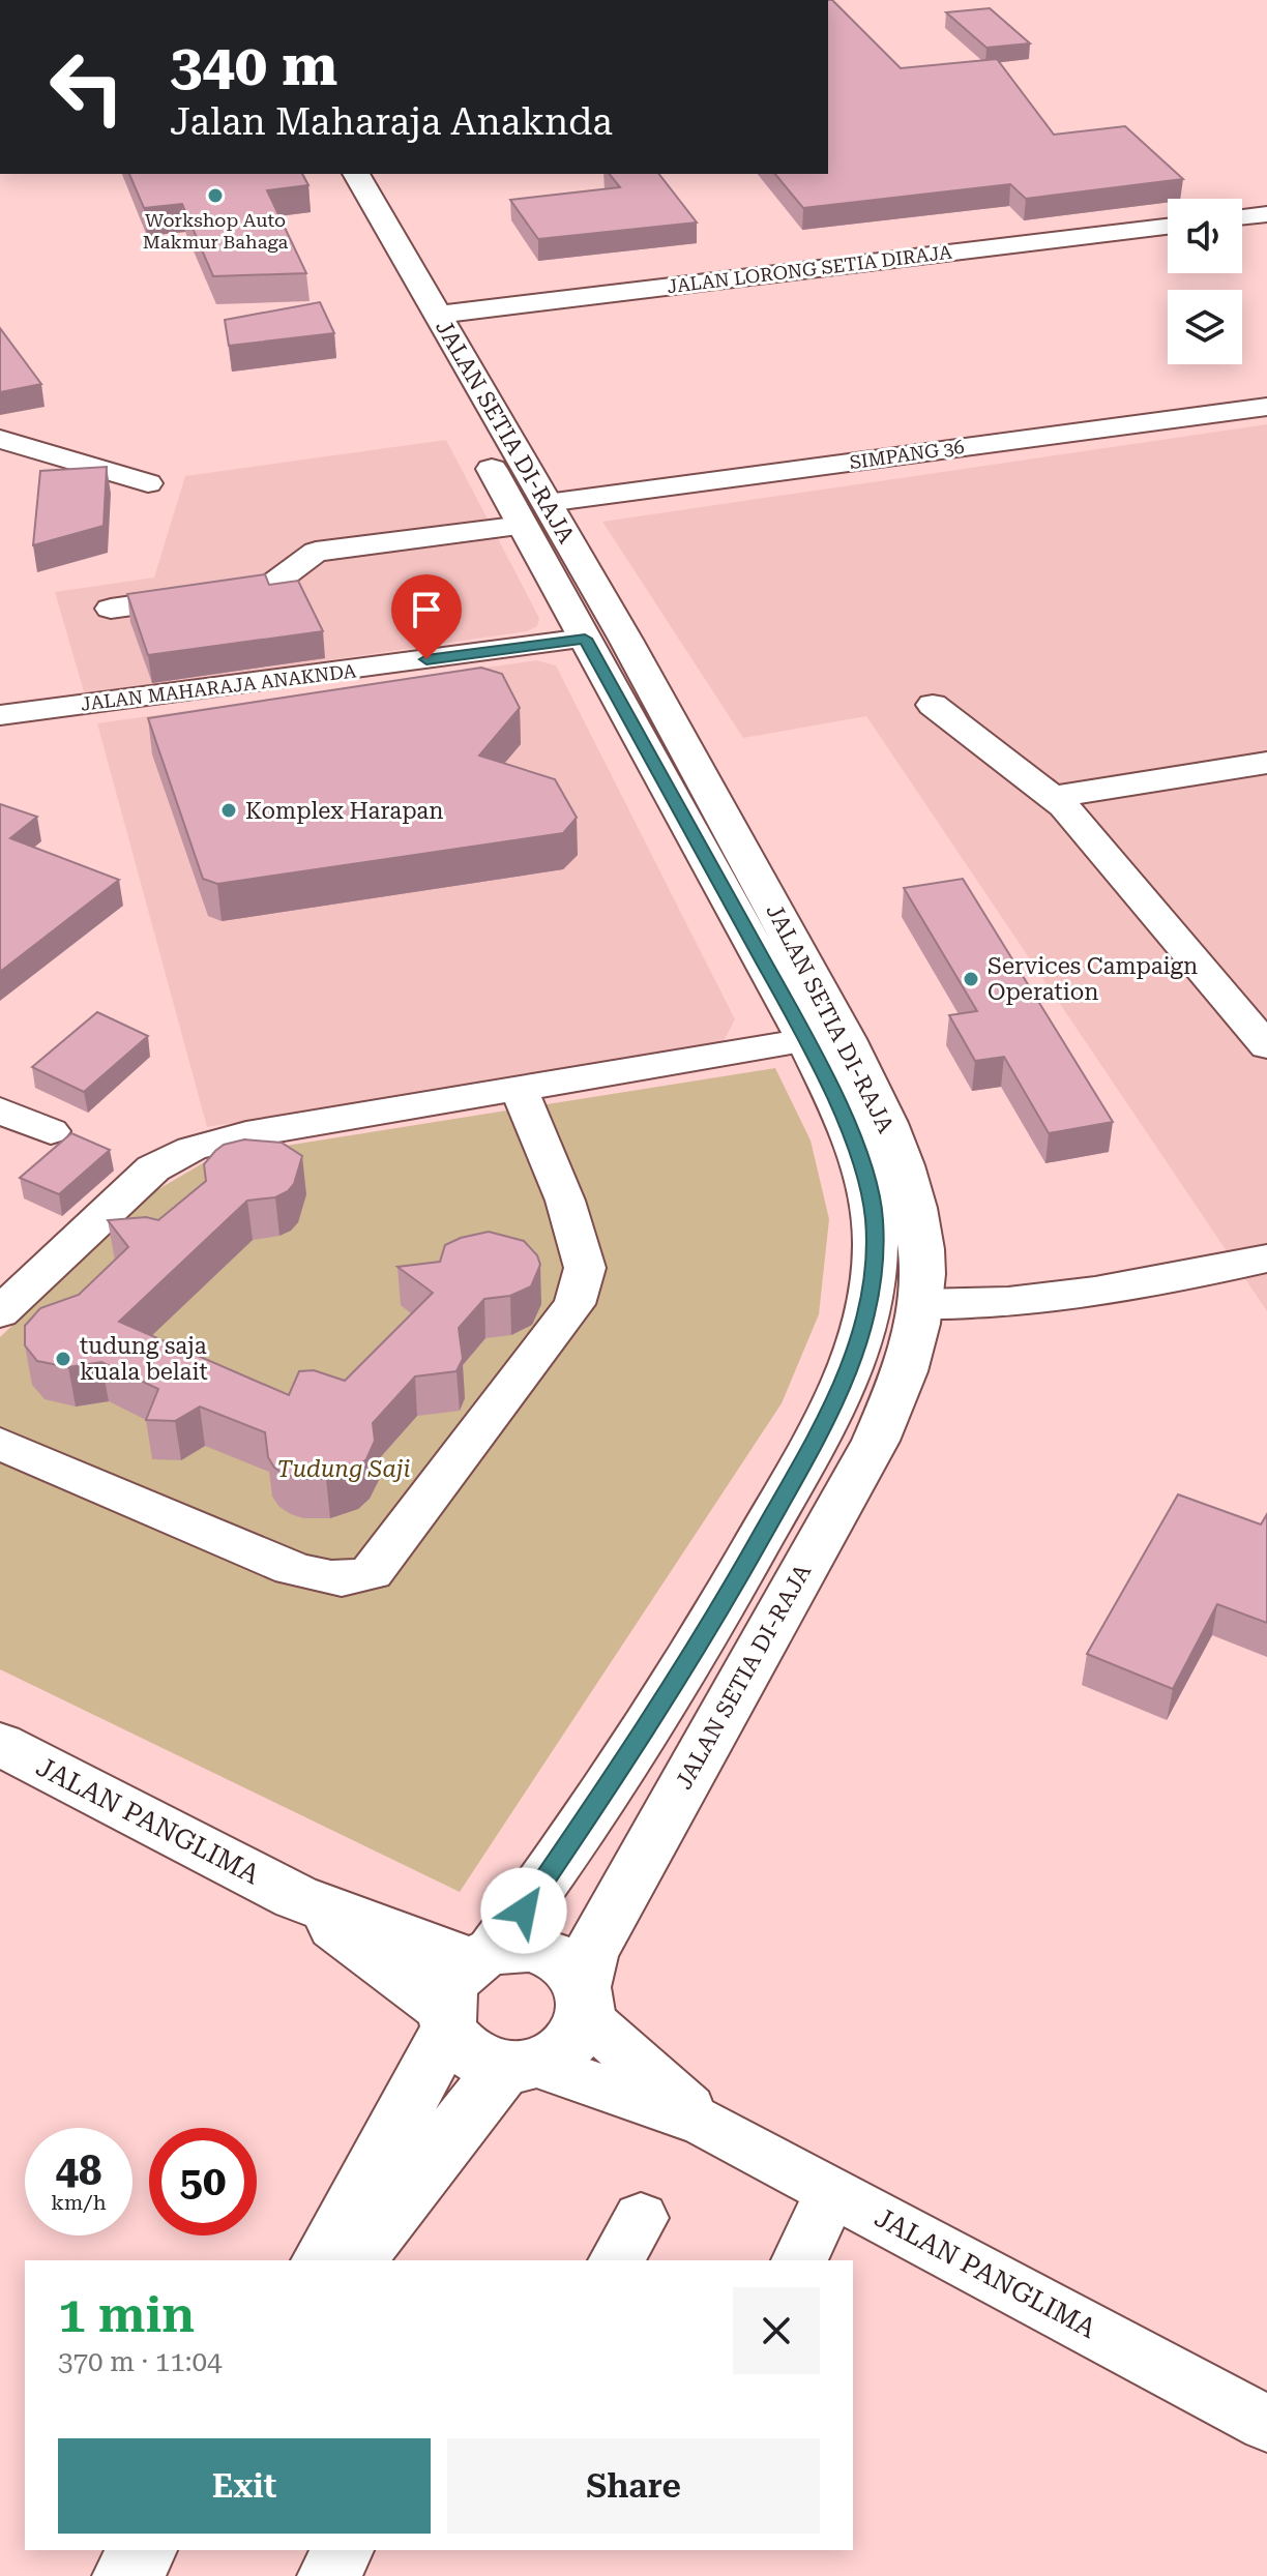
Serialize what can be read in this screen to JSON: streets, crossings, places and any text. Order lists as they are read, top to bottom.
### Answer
{
  "streets": {
    "main road": ["JALAN SETIA DI-RAJA", "JALAN PANGLIMA"],
    "street": ["JALAN LORONG SETIA DIRAJA", "SIMPANG 36", "JALAN MAHARAJA ANAKNDA"]
  },
  "crossings": [
    ["JALAN LORONG SETIA DIRAJA", "JALAN SETIA DI-RAJA"],
    ["JALAN SETIA DI-RAJA", "SIMPANG 36"],
    ["JALAN SETIA DI-RAJA", "JALAN MAHARAJA ANAKNDA"],
    ["JALAN SETIA DI-RAJA", "JALAN PANGLIMA"]
  ],
  "parks": ["Tudung Saji"],
  "places": [
    "Workshop Auto Makmur Bahaga",
    "Komplex Harapan",
    "Services Campaign Operation",
    "tudung saja kuala belait"
  ],
  "page": {
    "turn": ["340 m", "Jalan Maharaja Anaknda"],
    "speed": "48 km/h",
    "limit": "50",
    "heading": ["1 min", "370 m · 11:04"],
    "buttons": ["Exit", "Share"]
  }
}
